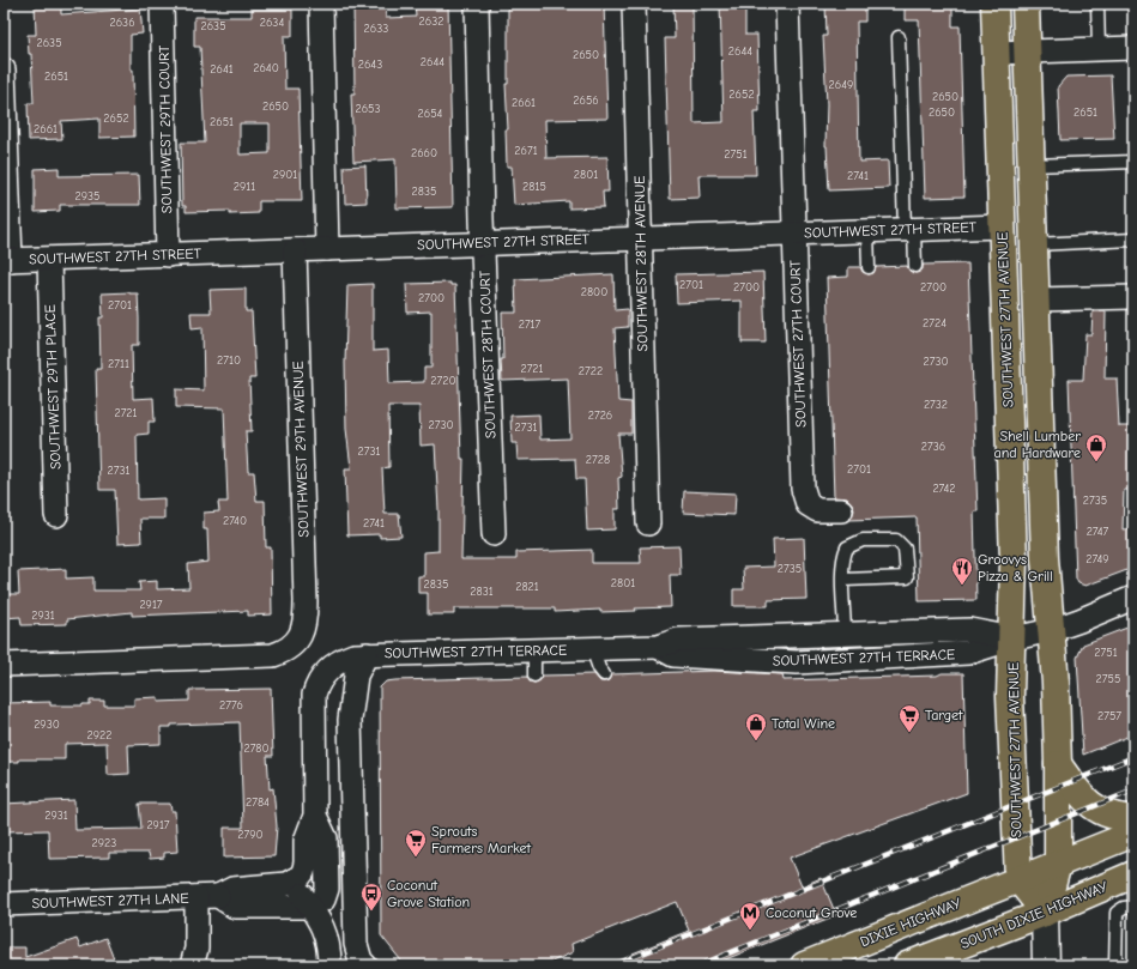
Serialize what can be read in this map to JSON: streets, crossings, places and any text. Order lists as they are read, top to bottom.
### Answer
{
  "streets": {
    "highway": ["SOUTHWEST 27TH AVENUE", "SOUTH DIXIE HIGHWAY", "DIXIE HIGHWAY"],
    "street": [
      "SOUTHWEST 29TH COURT",
      "SOUTHWEST 27TH STREET",
      "SOUTHWEST 28TH AVENUE",
      "SOUTHWEST 27TH COURT",
      "SOUTHWEST 28TH COURT",
      "SOUTHWEST 29TH PLACE",
      "SOUTHWEST 29TH AVENUE",
      "SOUTHWEST 27TH TERRACE",
      "SOUTHWEST 27TH LANE"
    ]
  },
  "crossings": [
    ["SOUTHWEST 29TH COURT", "SOUTHWEST 27TH STREET"],
    ["SOUTHWEST 27TH STREET", "SOUTHWEST 28TH AVENUE"],
    ["SOUTHWEST 27TH STREET", "SOUTHWEST 27TH AVENUE"],
    ["SOUTHWEST 27TH STREET", "SOUTHWEST 27TH COURT"],
    ["SOUTHWEST 27TH STREET", "SOUTHWEST 28TH COURT"],
    ["SOUTHWEST 27TH STREET", "SOUTHWEST 29TH PLACE"],
    ["SOUTHWEST 27TH STREET", "SOUTHWEST 29TH AVENUE"],
    ["SOUTHWEST 27TH AVENUE", "SOUTHWEST 27TH TERRACE"],
    ["SOUTHWEST 27TH AVENUE", "DIXIE HIGHWAY"]
  ],
  "places": {
    "shop": ["Shell Lumber and Hardware", "Total Wine"],
    "restaurant": ["Groovys Pizza & Grill"],
    "supermarket": ["Target", "Sprouts Farmers Market"],
    "bus stop": ["Coconut Grove Station"],
    "metro station": ["Coconut Grove"]
  },
  "house_numbers": [
    "2632",
    "2636",
    "2634",
    "2635",
    "2633",
    "2635",
    "2644",
    "2650",
    "2644",
    "2643",
    "2640",
    "2641",
    "2651",
    "2649",
    "2652",
    "2650",
    "2656",
    "2661",
    "2650",
    "2653",
    "2650",
    "2651",
    "2654",
    "2652",
    "2651",
    "2661",
    "2671",
    "2660",
    "2751",
    "2901",
    "2801",
    "2741",
    "2911",
    "2815",
    "2835",
    "2935",
    "2701",
    "2700",
    "2700",
    "2800",
    "2700",
    "2701",
    "2724",
    "2717",
    "2710",
    "2730",
    "2711",
    "2721",
    "2722",
    "2720",
    "2732",
    "2721",
    "2726",
    "2730",
    "2731",
    "2736",
    "2731",
    "2728",
    "2701",
    "2731",
    "2742",
    "2735",
    "2740",
    "2741",
    "2747",
    "2749",
    "2735",
    "2801",
    "2835",
    "2821",
    "2831",
    "2917",
    "2931",
    "2751",
    "2755",
    "2776",
    "2757",
    "2930",
    "2922",
    "2780",
    "2784",
    "2931",
    "2917",
    "2790",
    "2923"
  ]
}
